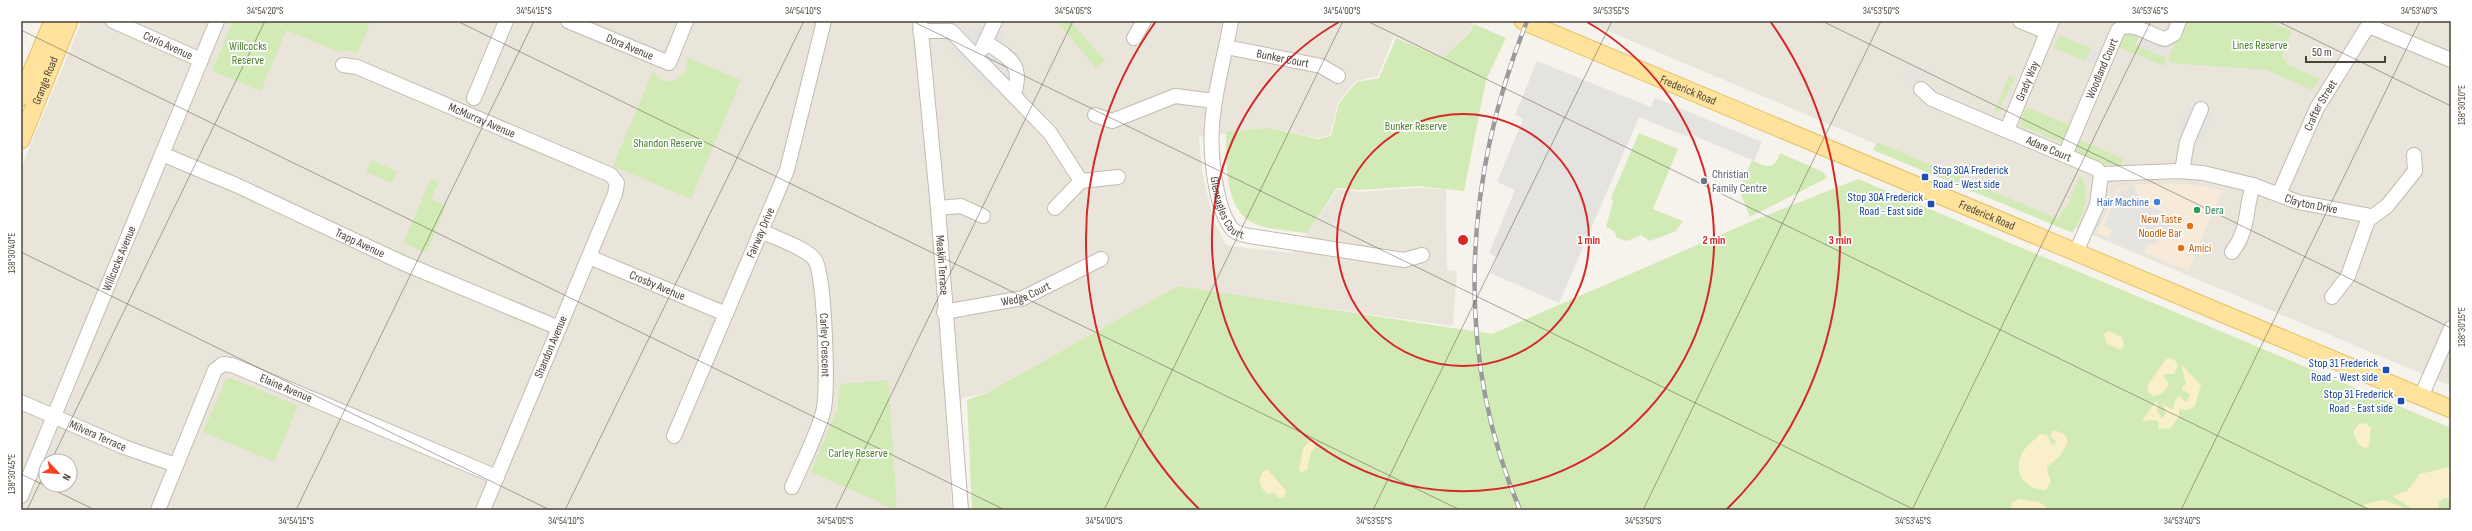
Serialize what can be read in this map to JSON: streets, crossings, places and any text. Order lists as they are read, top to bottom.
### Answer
{
  "streets": {
    "main road": ["Grange Road", "Frederick Road"],
    "street": [
      "Corio Avenue",
      "Dora Avenue",
      "Bunker Court",
      "Woodland Court",
      "Grady Way",
      "Crafter Street",
      "McMurray Avenue",
      "Adare Court",
      "Clayton Drive",
      "Gleneagles Court",
      "Fairway Drive",
      "Trapp Avenue",
      "Willcocks Avenue",
      "Meakin Terrace",
      "Crosby Avenue",
      "Wedge Court",
      "Carley Crescent",
      "Shandon Avenue",
      "Elaine Avenue",
      "Milvera Terrace"
    ]
  },
  "crossings": [
    ["Corio Avenue", "Willcocks Avenue"],
    ["Bunker Court", "Gleneagles Court"],
    ["Woodland Court", "Adare Court"],
    ["Grady Way", "Adare Court"],
    ["Crafter Street", "Clayton Drive"],
    ["McMurray Avenue", "Shandon Avenue"],
    ["Adare Court", "Clayton Drive"],
    ["Fairway Drive", "Crosby Avenue"],
    ["Fairway Drive", "Carley Crescent"],
    ["Trapp Avenue", "Willcocks Avenue"],
    ["Trapp Avenue", "Shandon Avenue"],
    ["Willcocks Avenue", "Milvera Terrace"],
    ["Meakin Terrace", "Wedge Court"],
    ["Crosby Avenue", "Shandon Avenue"],
    ["Shandon Avenue", "Elaine Avenue"],
    ["Elaine Avenue", "Milvera Terrace"]
  ],
  "parks": [
    "Lines Reserve",
    "Willcocks Reserve",
    "Bunker Reserve",
    "Shandon Reserve",
    "Carley Reserve"
  ],
  "places": {
    "transit": [
      "Stop 30A Frederick Road - West side",
      "Stop 30A Frederick Road - East side",
      "Stop 31 Frederick Road - West side",
      "Stop 31 Frederick Road - East side"
    ],
    "other": [
      "Christian Family Centre",
      "Hair Machine",
      "Dera",
      "New Taste Noodle Bar",
      "Amici"
    ]
  },
  "scale_bar": "50 m",
  "north": "bottom right",
  "coordinates": [
    "34°54'20\"S",
    "34°54'15\"S",
    "34°54'10\"S",
    "34°54'05\"S",
    "34°54'00\"S",
    "34°53'55\"S",
    "34°53'50\"S",
    "34°53'45\"S",
    "34°53'40\"S",
    "138°30'10\"E",
    "138°30'40\"E",
    "138°30'15\"E",
    "138°30'45\"E"
  ],
  "rings": ["1 min", "2 min", "3 min"]
}
